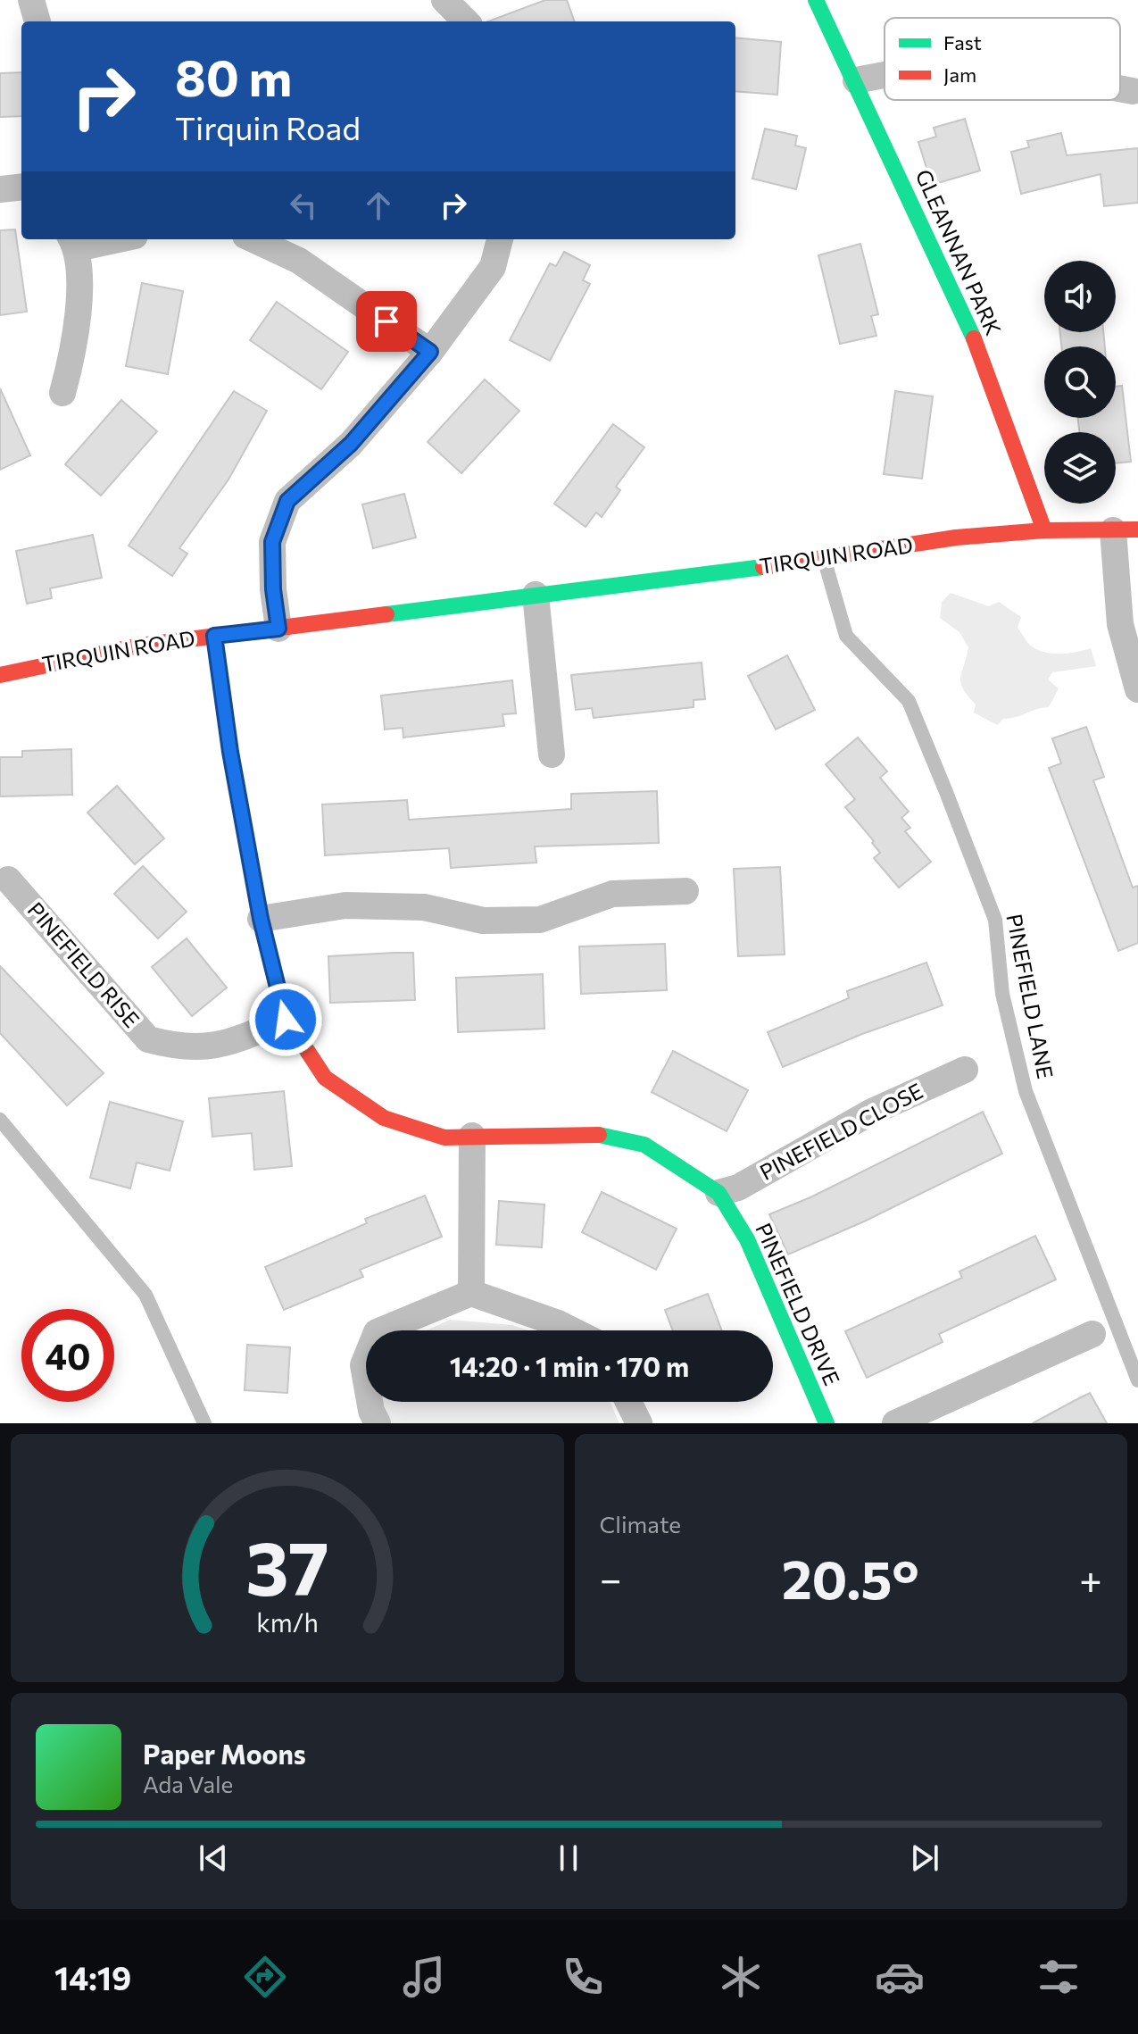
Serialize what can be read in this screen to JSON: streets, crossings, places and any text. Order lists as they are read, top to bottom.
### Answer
{
  "streets": {
    "street": [
      "GLEANNAN PARK",
      "TIRQUIN ROAD",
      "PINEFIELD RISE",
      "PINEFIELD CLOSE",
      "PINEFIELD DRIVE"
    ],
    "lane": ["PINEFIELD LANE"]
  },
  "crossings": [
    ["GLEANNAN PARK", "TIRQUIN ROAD"],
    ["TIRQUIN ROAD", "PINEFIELD LANE"],
    ["TIRQUIN ROAD", "PINEFIELD DRIVE"],
    ["PINEFIELD RISE", "PINEFIELD DRIVE"],
    ["PINEFIELD CLOSE", "PINEFIELD DRIVE"]
  ],
  "legend": ["Fast", "Jam"],
  "page": {
    "turn": ["80 m", "Tirquin Road"],
    "limit": "40",
    "trip": "14:20 · 1 min · 170 m",
    "tile": "Climate",
    "heat": ["−", "20.5°", "+"],
    "song": ["Paper Moons", "Ada Vale"],
    "tabs": "14:19",
    "gauge": ["37", "km/h"]
  }
}
